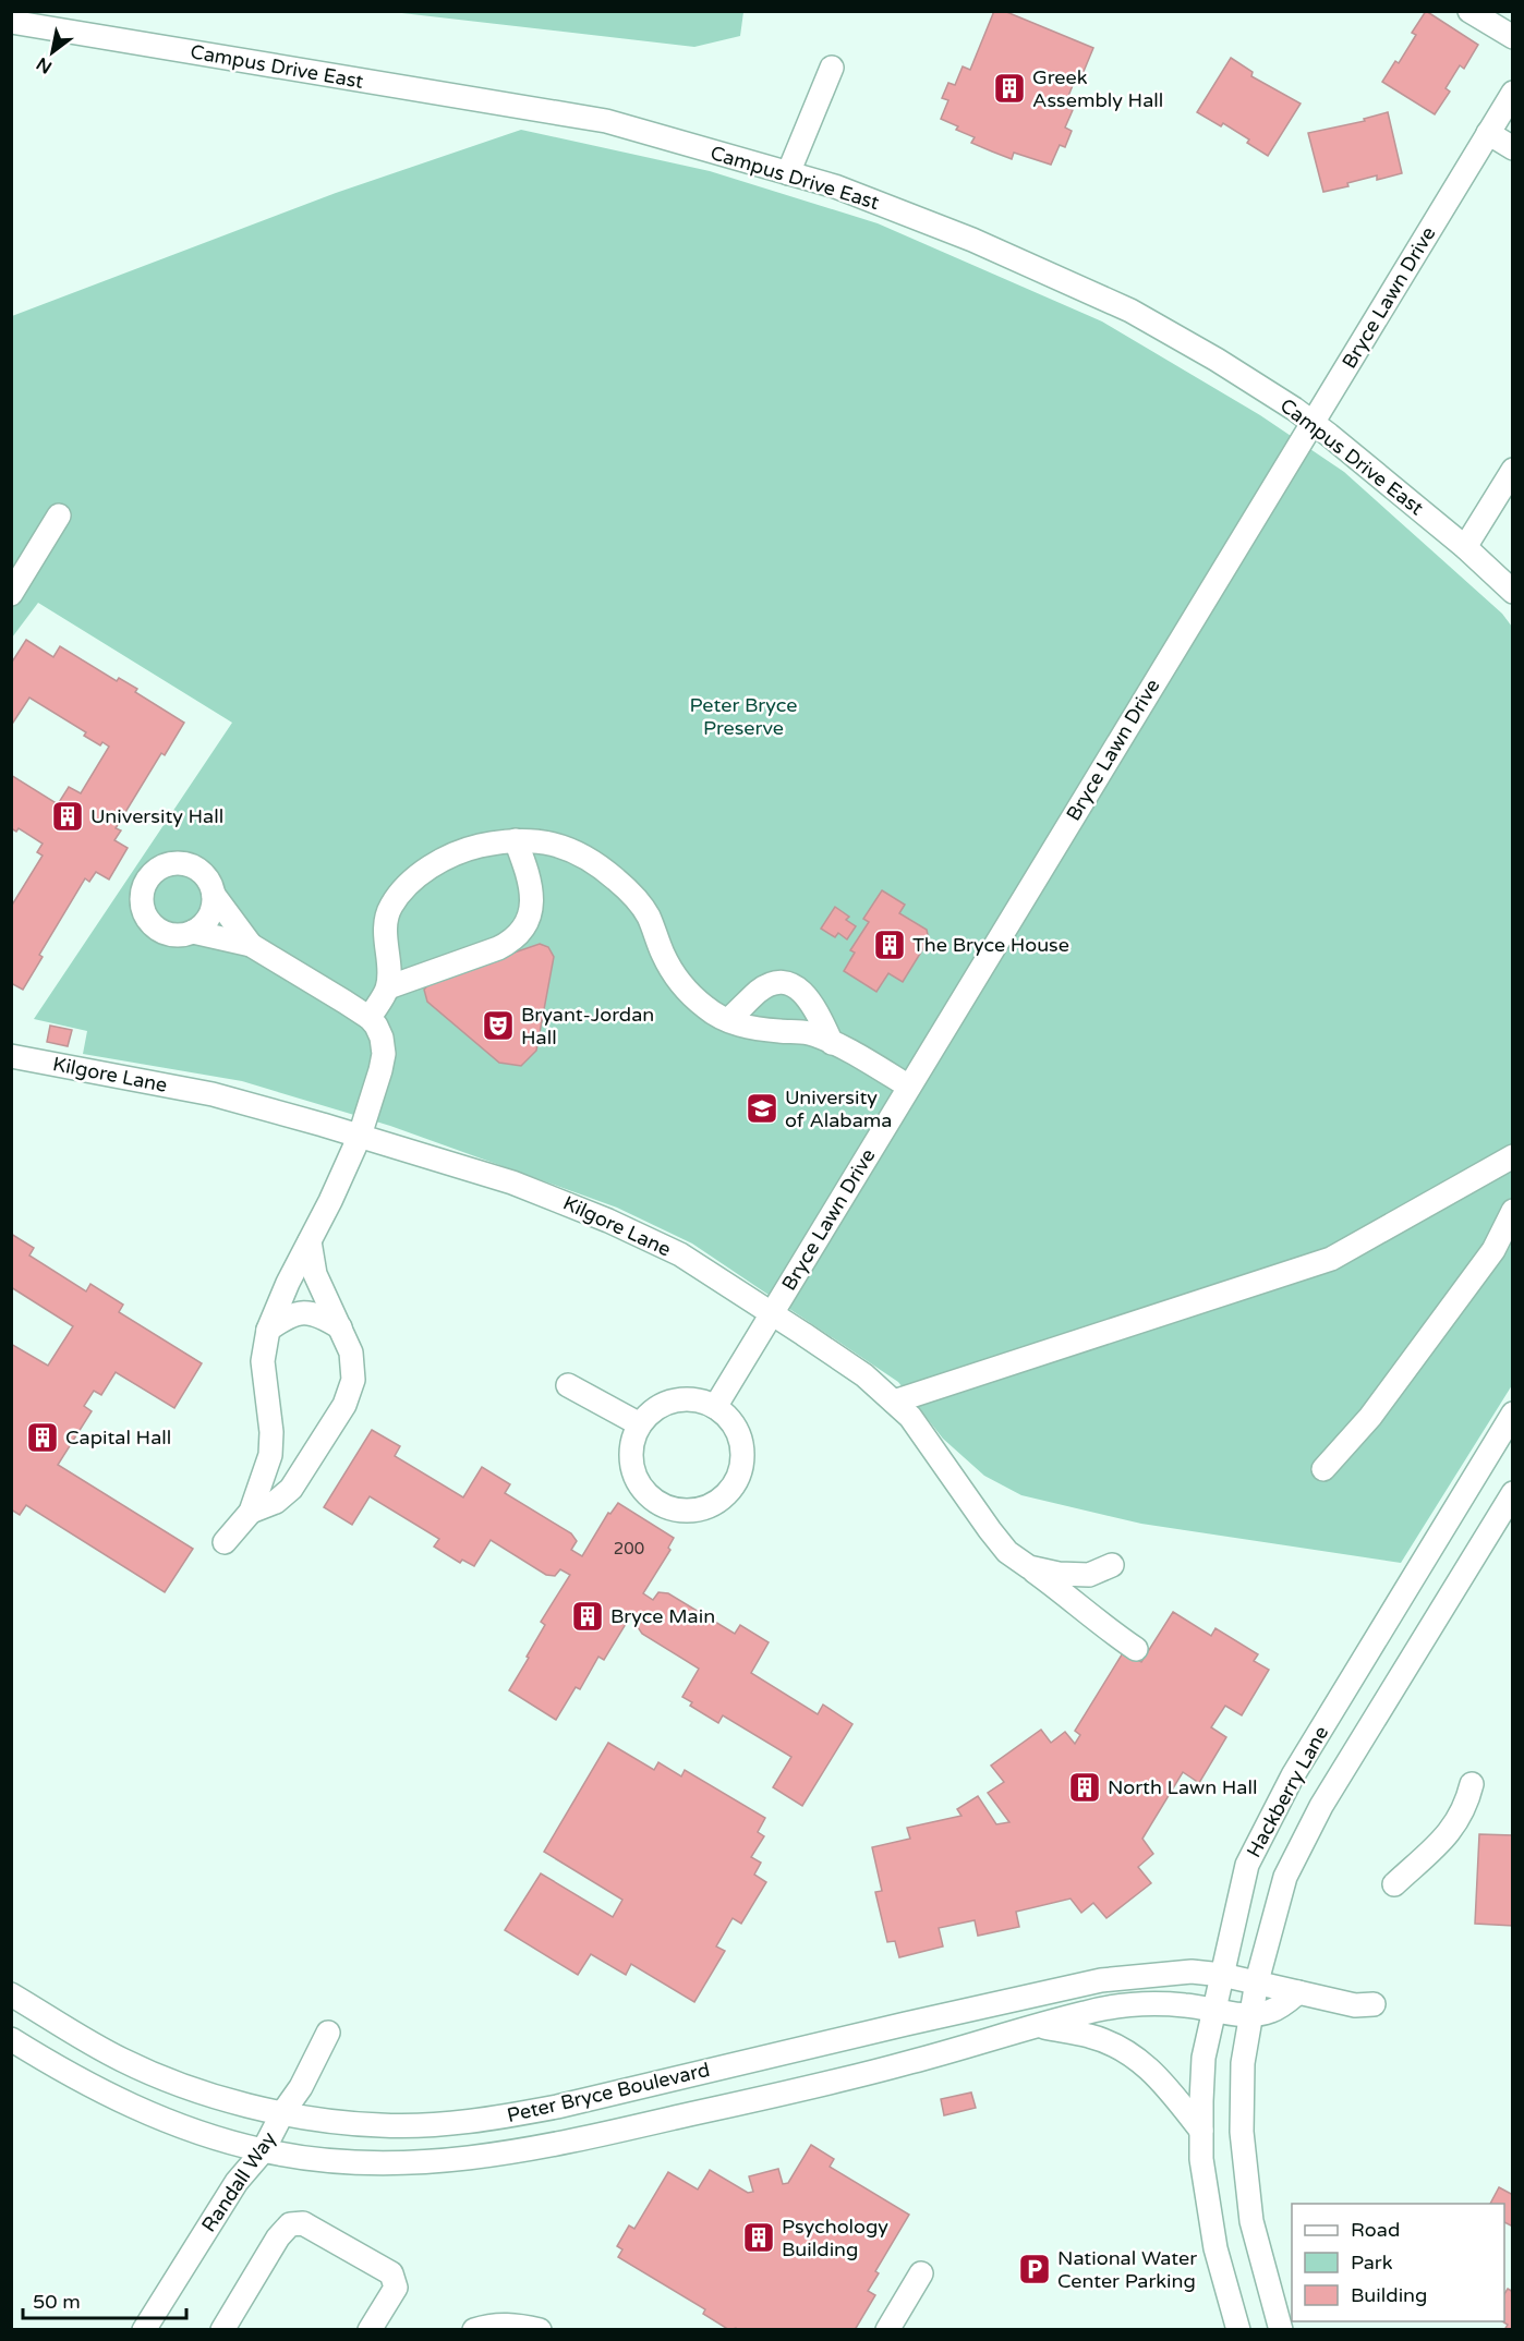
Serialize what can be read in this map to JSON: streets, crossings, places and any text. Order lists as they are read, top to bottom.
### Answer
{
  "streets": {
    "street": [
      "Campus Drive East",
      "Bryce Lawn Drive",
      "Kilgore Lane",
      "Hackberry Lane",
      "Peter Bryce Boulevard",
      "Randall Way"
    ]
  },
  "crossings": [
    ["Campus Drive East", "Bryce Lawn Drive"],
    ["Bryce Lawn Drive", "Kilgore Lane"],
    ["Hackberry Lane", "Peter Bryce Boulevard"],
    ["Peter Bryce Boulevard", "Randall Way"]
  ],
  "parks": ["Peter Bryce Preserve"],
  "places": {
    "building": [
      "Greek Assembly Hall",
      "University Hall",
      "The Bryce House",
      "Capital Hall",
      "Bryce Main",
      "North Lawn Hall",
      "Psychology Building"
    ],
    "theatre": ["Bryant-Jordan Hall"],
    "school or university": ["University of Alabama"],
    "parking": ["National Water Center Parking"]
  },
  "house_numbers": ["200"],
  "legend": ["Road", "Park", "Building"],
  "scale_bar": "50 m",
  "north": "bottom left"
}
